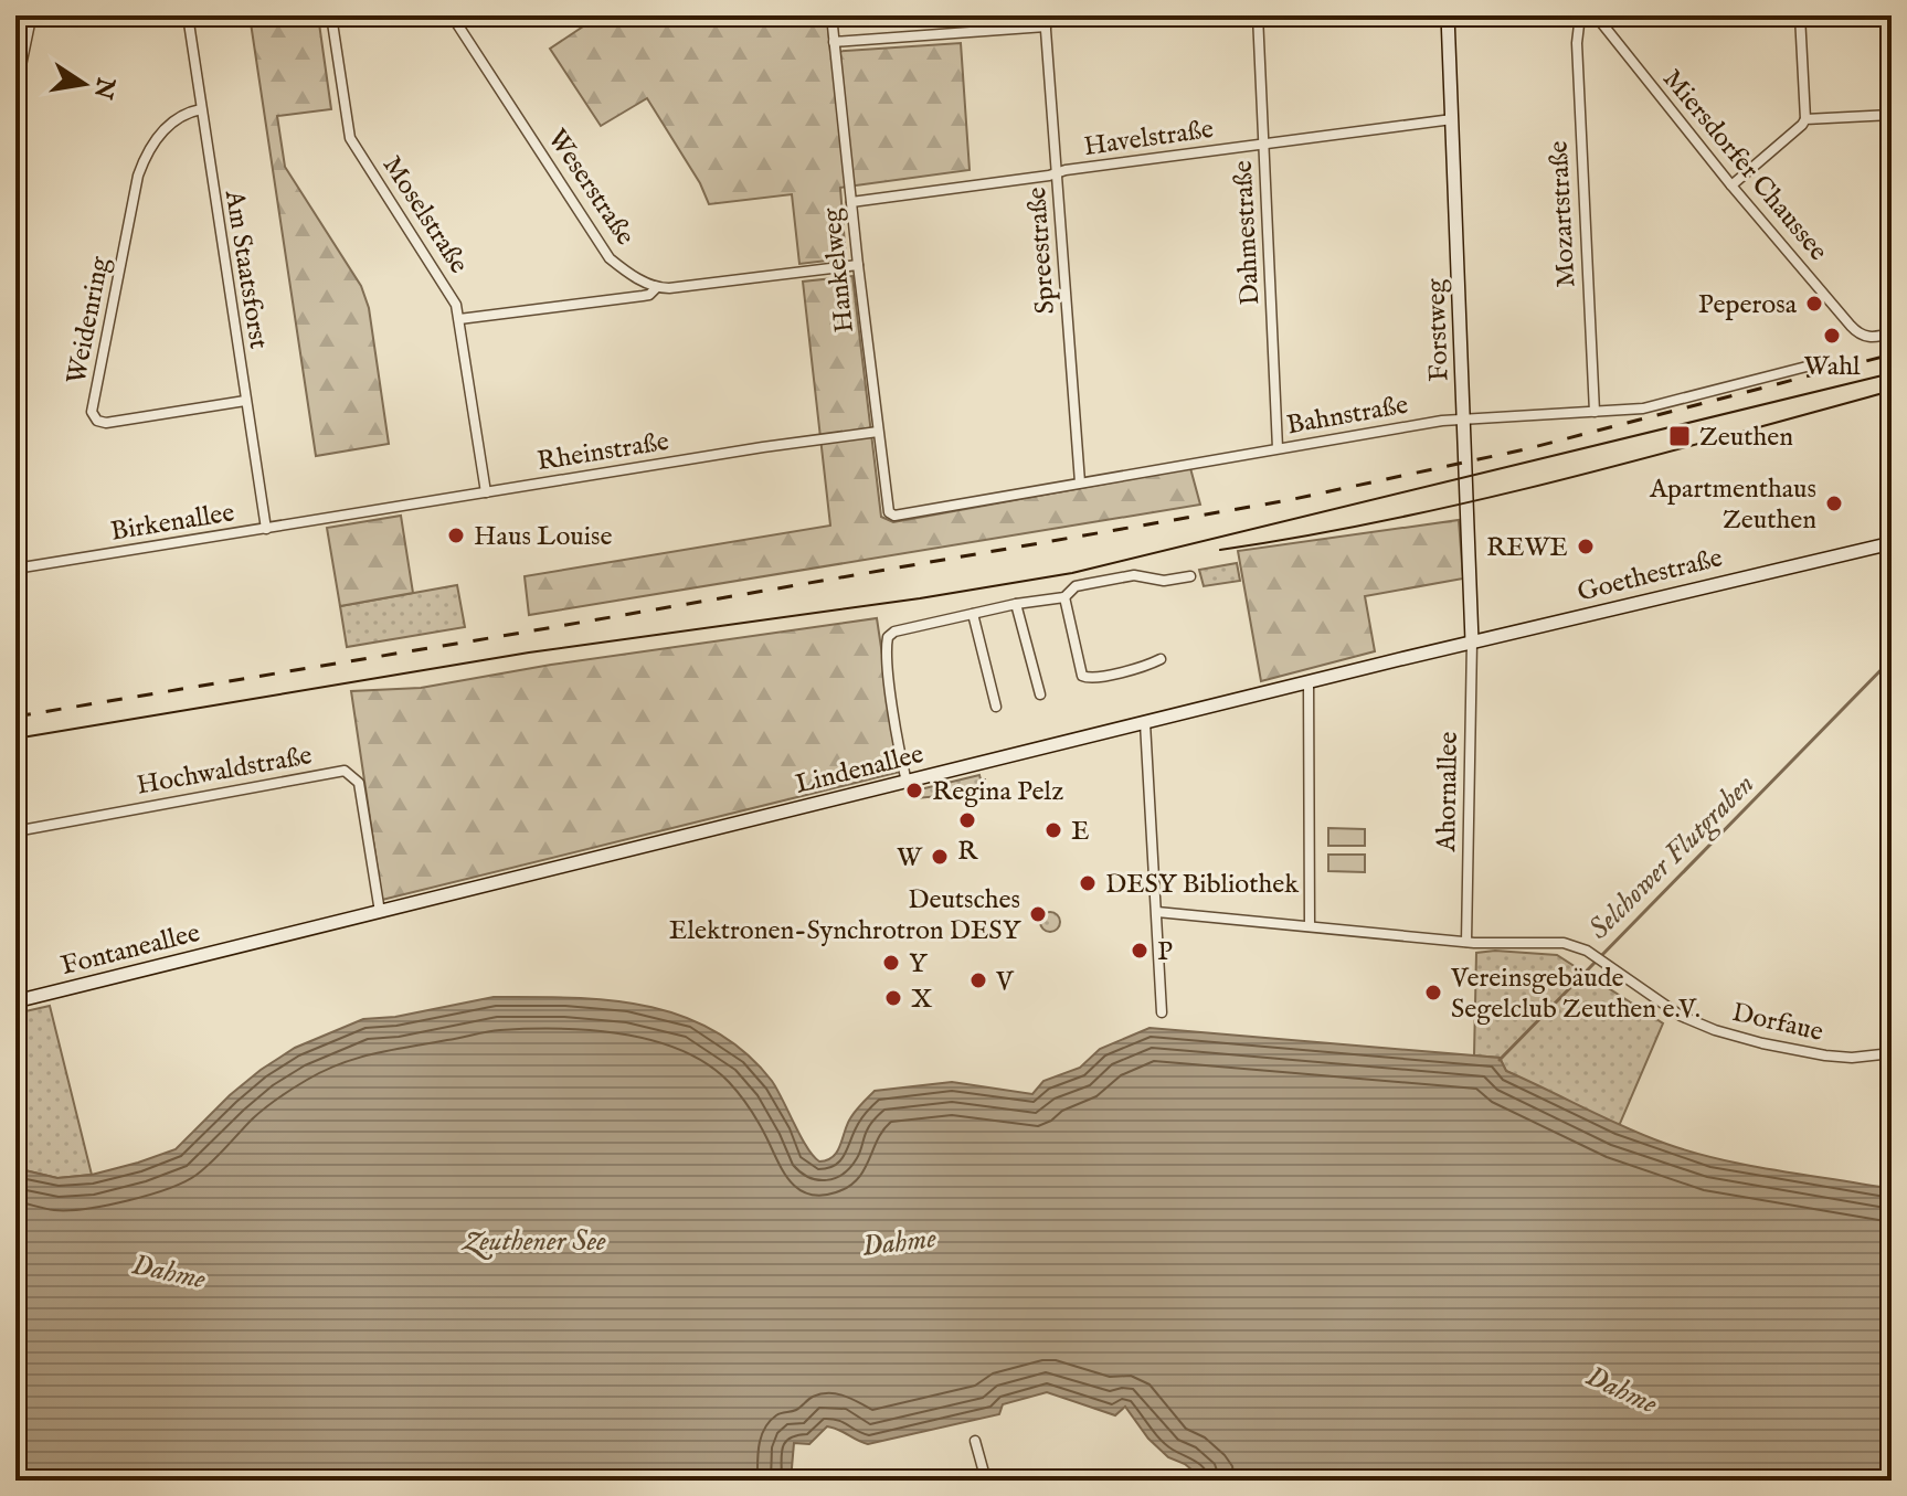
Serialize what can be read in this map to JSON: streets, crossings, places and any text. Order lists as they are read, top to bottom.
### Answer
{
  "streets": {
    "main road": [
      "Forstweg",
      "Goethestraße",
      "Lindenallee",
      "Fontaneallee"
    ],
    "street": [
      "Havelstraße",
      "Miersdorfer Chaussee",
      "Weserstraße",
      "Moselstraße",
      "Mozartstraße",
      "Dahmestraße",
      "Spreestraße",
      "Am Staatsforst",
      "Hankelweg",
      "Weidenring",
      "Bahnstraße",
      "Rheinstraße",
      "Birkenallee",
      "Hochwaldstraße",
      "Ahornallee",
      "Dorfaue"
    ]
  },
  "crossings": [
    ["Havelstraße", "Dahmestraße"],
    ["Havelstraße", "Spreestraße"],
    ["Havelstraße", "Hankelweg"],
    ["Havelstraße", "Forstweg"],
    ["Moselstraße", "Rheinstraße"],
    ["Mozartstraße", "Bahnstraße"],
    ["Dahmestraße", "Bahnstraße"],
    ["Spreestraße", "Bahnstraße"],
    ["Am Staatsforst", "Weidenring"],
    ["Am Staatsforst", "Birkenallee"],
    ["Hankelweg", "Bahnstraße"],
    ["Hankelweg", "Rheinstraße"],
    ["Forstweg", "Bahnstraße"],
    ["Forstweg", "Goethestraße"],
    ["Forstweg", "Lindenallee"],
    ["Forstweg", "Ahornallee"],
    ["Rheinstraße", "Birkenallee"],
    ["Goethestraße", "Lindenallee"],
    ["Goethestraße", "Ahornallee"],
    ["Lindenallee", "Hochwaldstraße"],
    ["Lindenallee", "Ahornallee"],
    ["Lindenallee", "Fontaneallee"],
    ["Ahornallee", "Dorfaue"]
  ],
  "water": ["Selchower Flutgraben", "Zeuthener See", "Dahme"],
  "places": {
    "other": [
      "Peperosa",
      "Wahl",
      "Apartmenthaus Zeuthen",
      "Haus Louise",
      "REWE",
      "Regina Pelz",
      "R",
      "E",
      "W",
      "DESY Bibliothek",
      "Deutsches Elektronen-Synchrotron DESY",
      "P",
      "Y",
      "V",
      "Vereinsgebäude Segelclub Zeuthen e.V.",
      "X"
    ],
    "transit": ["Zeuthen"]
  },
  "north": "right"
}
